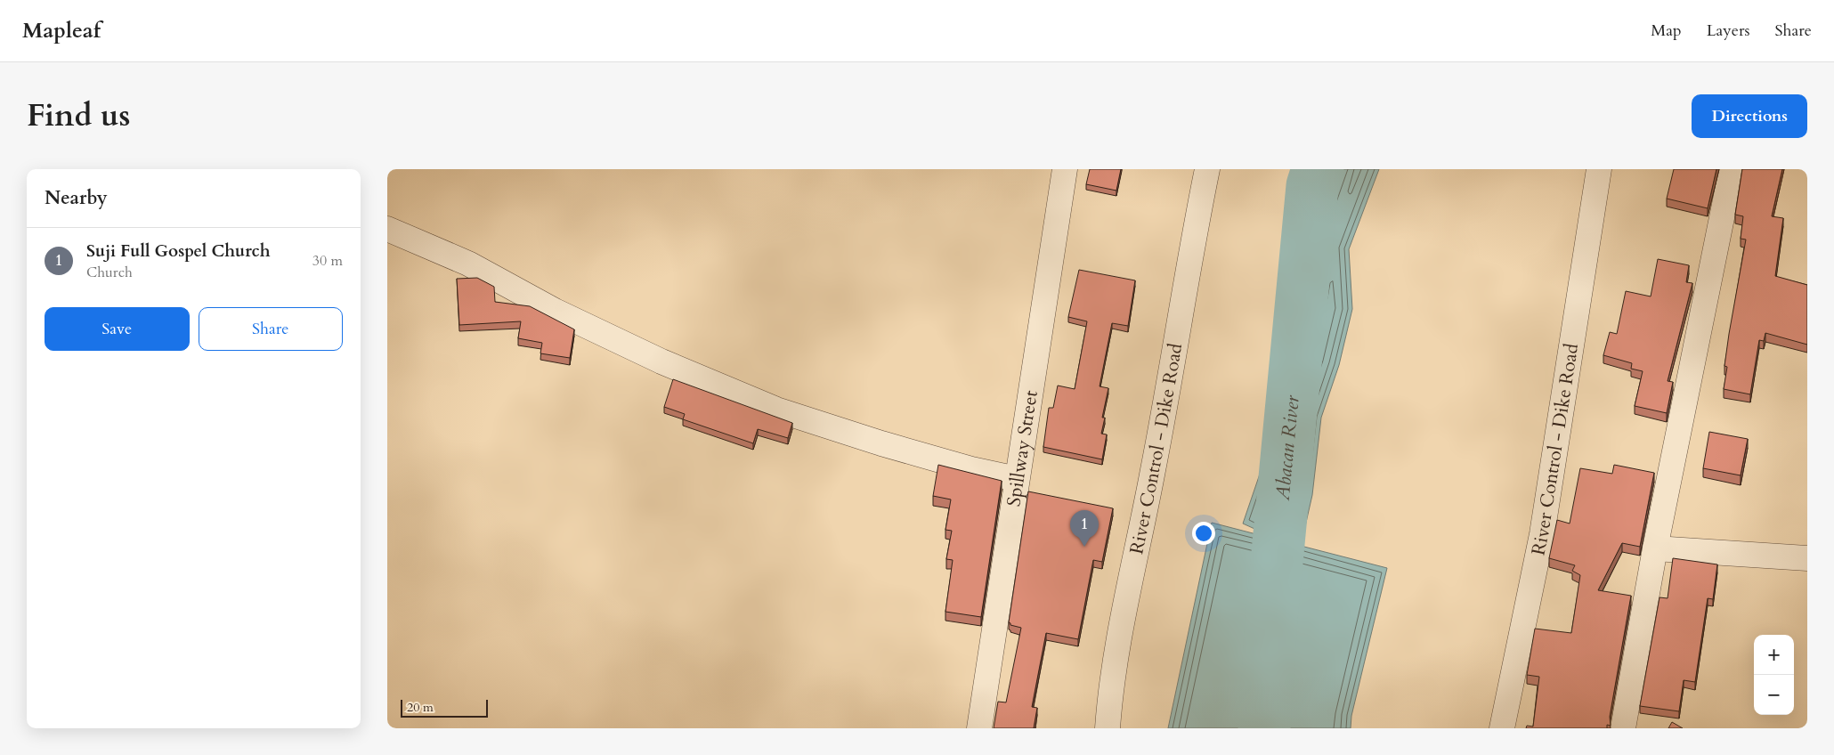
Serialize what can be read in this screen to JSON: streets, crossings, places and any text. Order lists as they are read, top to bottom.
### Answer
{
  "streets": {
    "street": ["Spillway Street", "River Control - Dike Road"]
  },
  "water": ["Abacan River"],
  "scale_bar": "20 m",
  "page": {
    "header": "Mapleaf",
    "nav": ["Map", "Layers", "Share"],
    "title": "Find us",
    "buttons": [
      "Directions",
      ["Save", "Share"]
    ],
    "heading": "Nearby",
    "list": [
      {
        "mark": "1",
        "name": "Suji Full Gospel Church",
        "note": "Church",
        "value": "30 m"
      }
    ],
    "pins": "1",
    "map_buttons": ["+", "−"],
    "scale": "20 m"
  }
}
